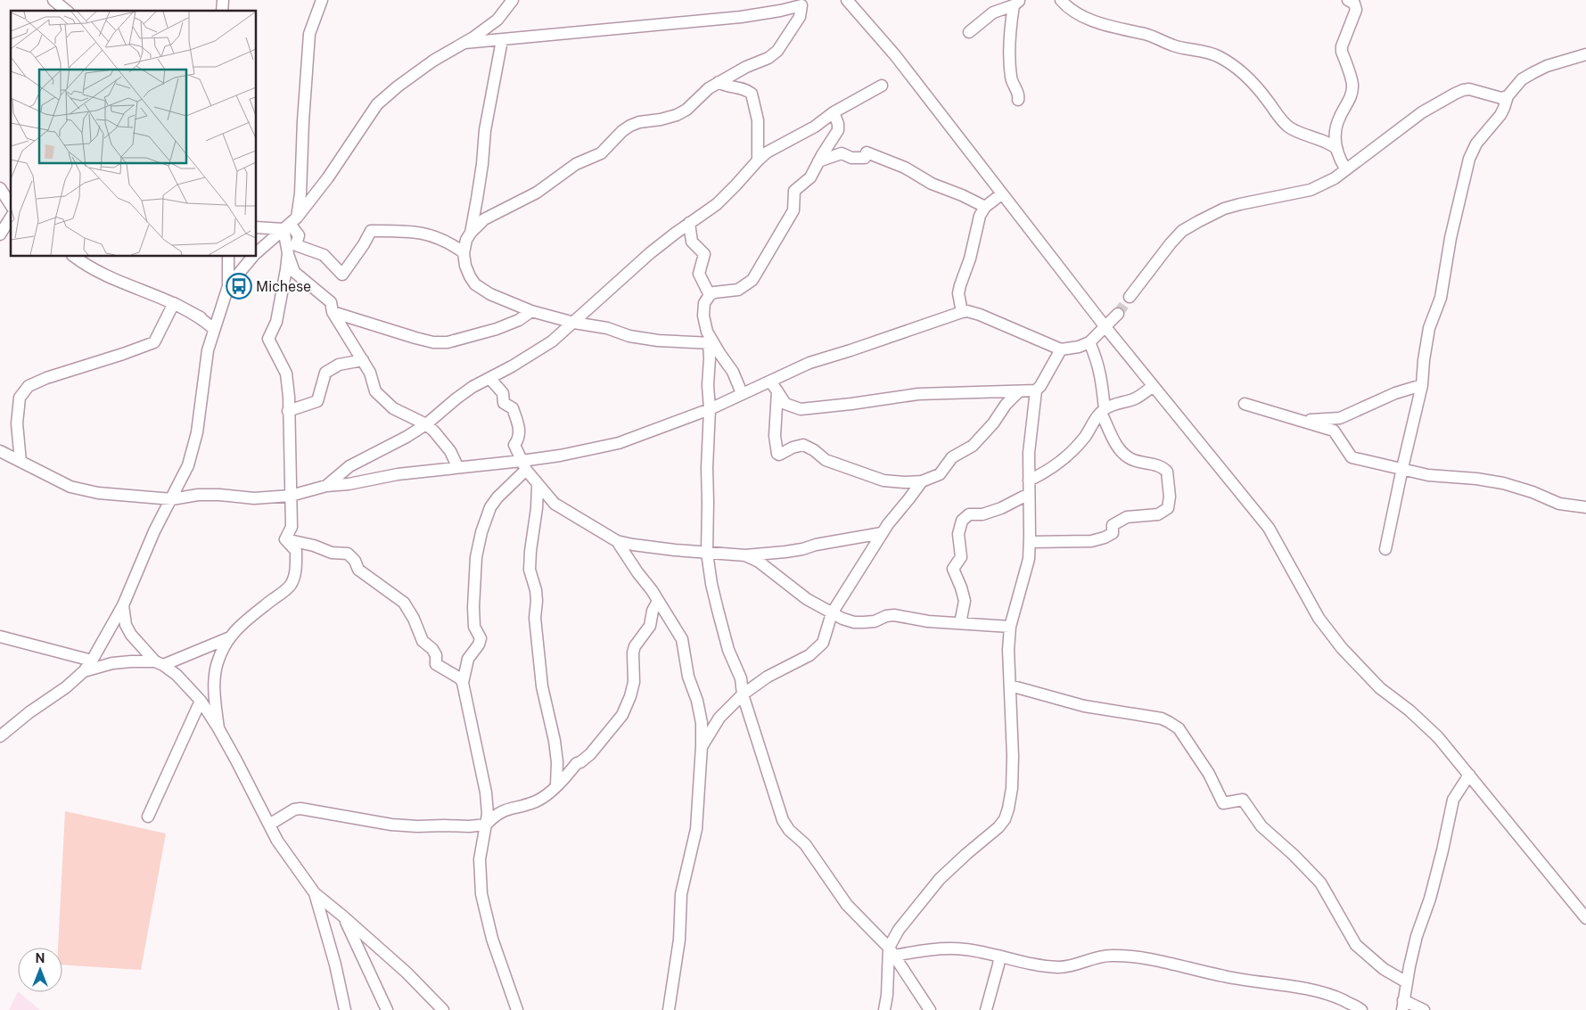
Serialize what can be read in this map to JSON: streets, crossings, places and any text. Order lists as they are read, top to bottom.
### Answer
{
  "places": {
    "bus stop": ["Michese"]
  },
  "north": "top"
}
